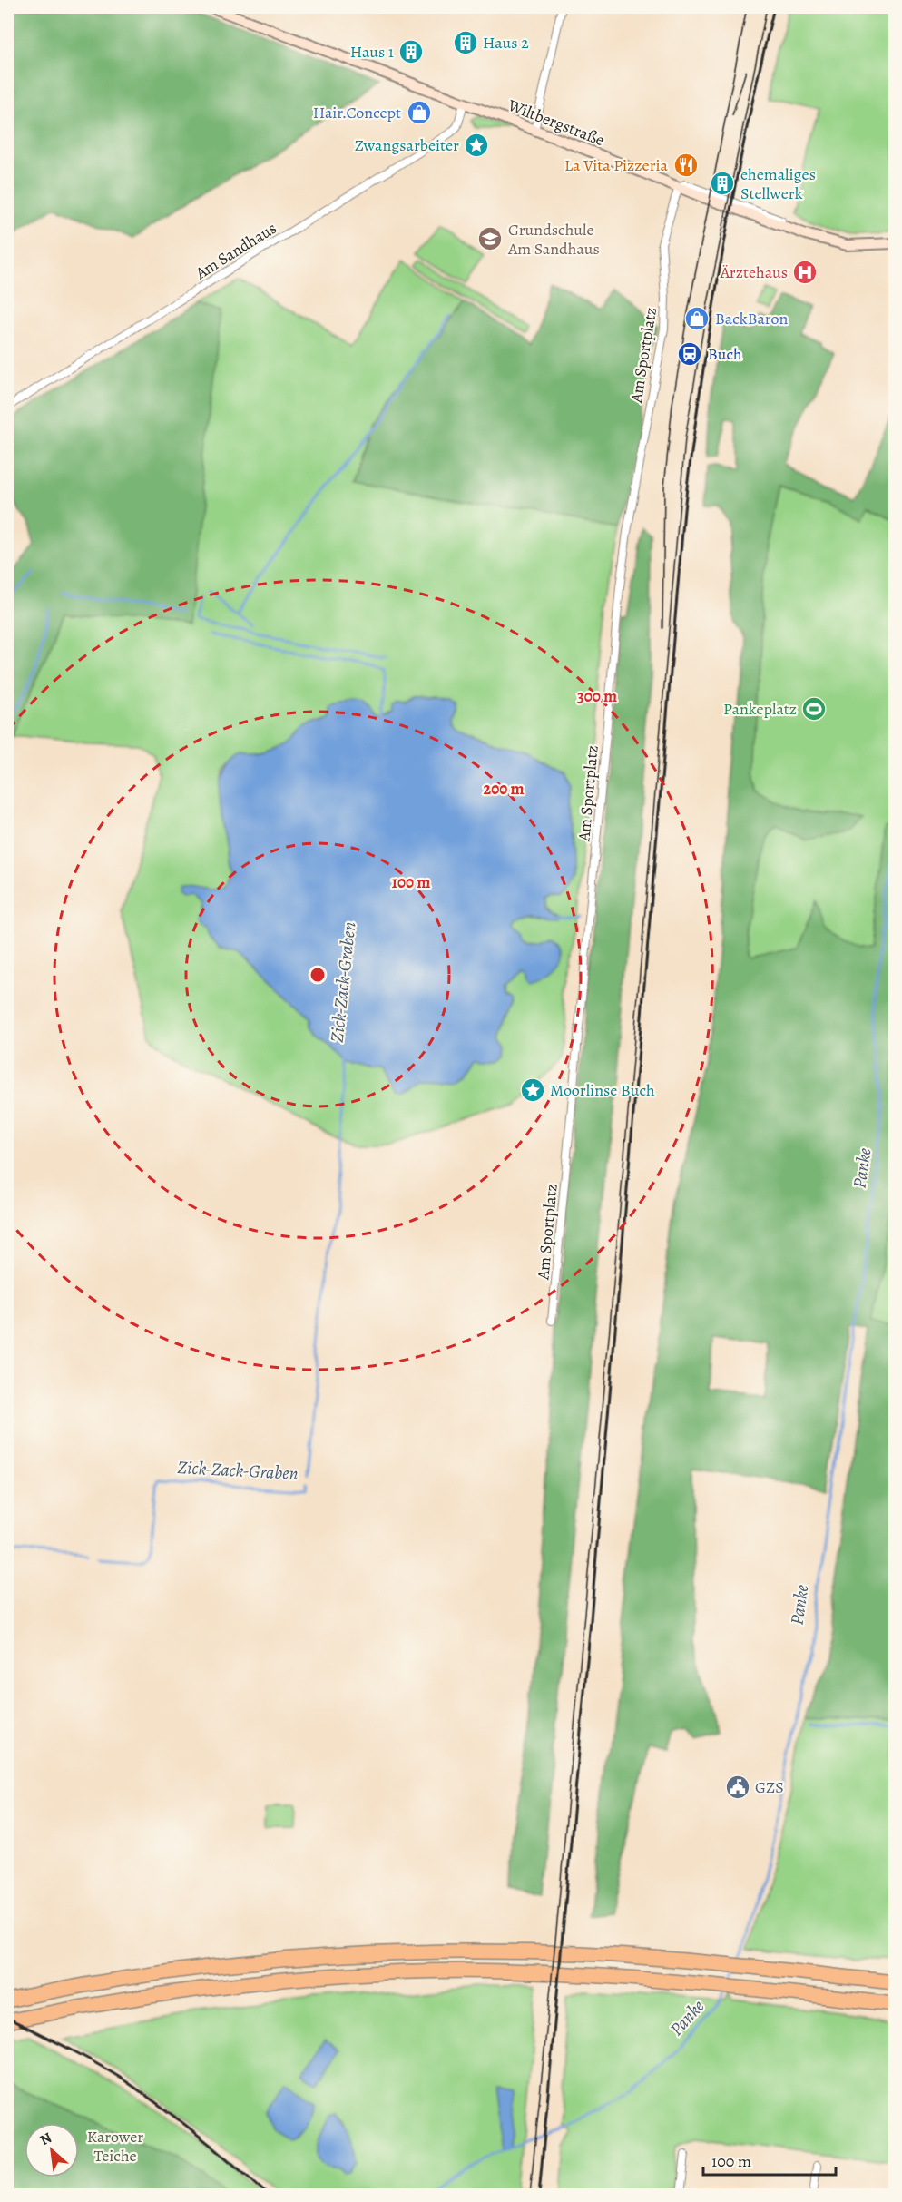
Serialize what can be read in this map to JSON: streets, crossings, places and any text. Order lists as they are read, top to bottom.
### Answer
{
  "streets": {
    "main road": ["Wiltbergstraße"],
    "street": ["Am Sandhaus", "Am Sportplatz"]
  },
  "crossings": [
    ["Wiltbergstraße", "Am Sandhaus"],
    ["Wiltbergstraße", "Am Sportplatz"]
  ],
  "water": ["Zick-Zack-Graben", "Panke"],
  "parks": ["Karower Teiche"],
  "places": {
    "building": ["Haus 2", "Haus 1", "ehemaliges Stellwerk"],
    "shop": ["Hair.Concept", "BackBaron"],
    "place": ["Zwangsarbeiter", "Moorlinse Buch"],
    "restaurant": ["La Vita Pizzeria"],
    "school or university": ["Grundschule Am Sandhaus"],
    "hospital": ["Ärztehaus"],
    "station": ["Buch"],
    "sports": ["Pankeplatz"],
    "public building": ["GZS"]
  },
  "scale_bar": "100 m",
  "north": "top left",
  "rings": ["300 m", "200 m", "100 m"]
}
